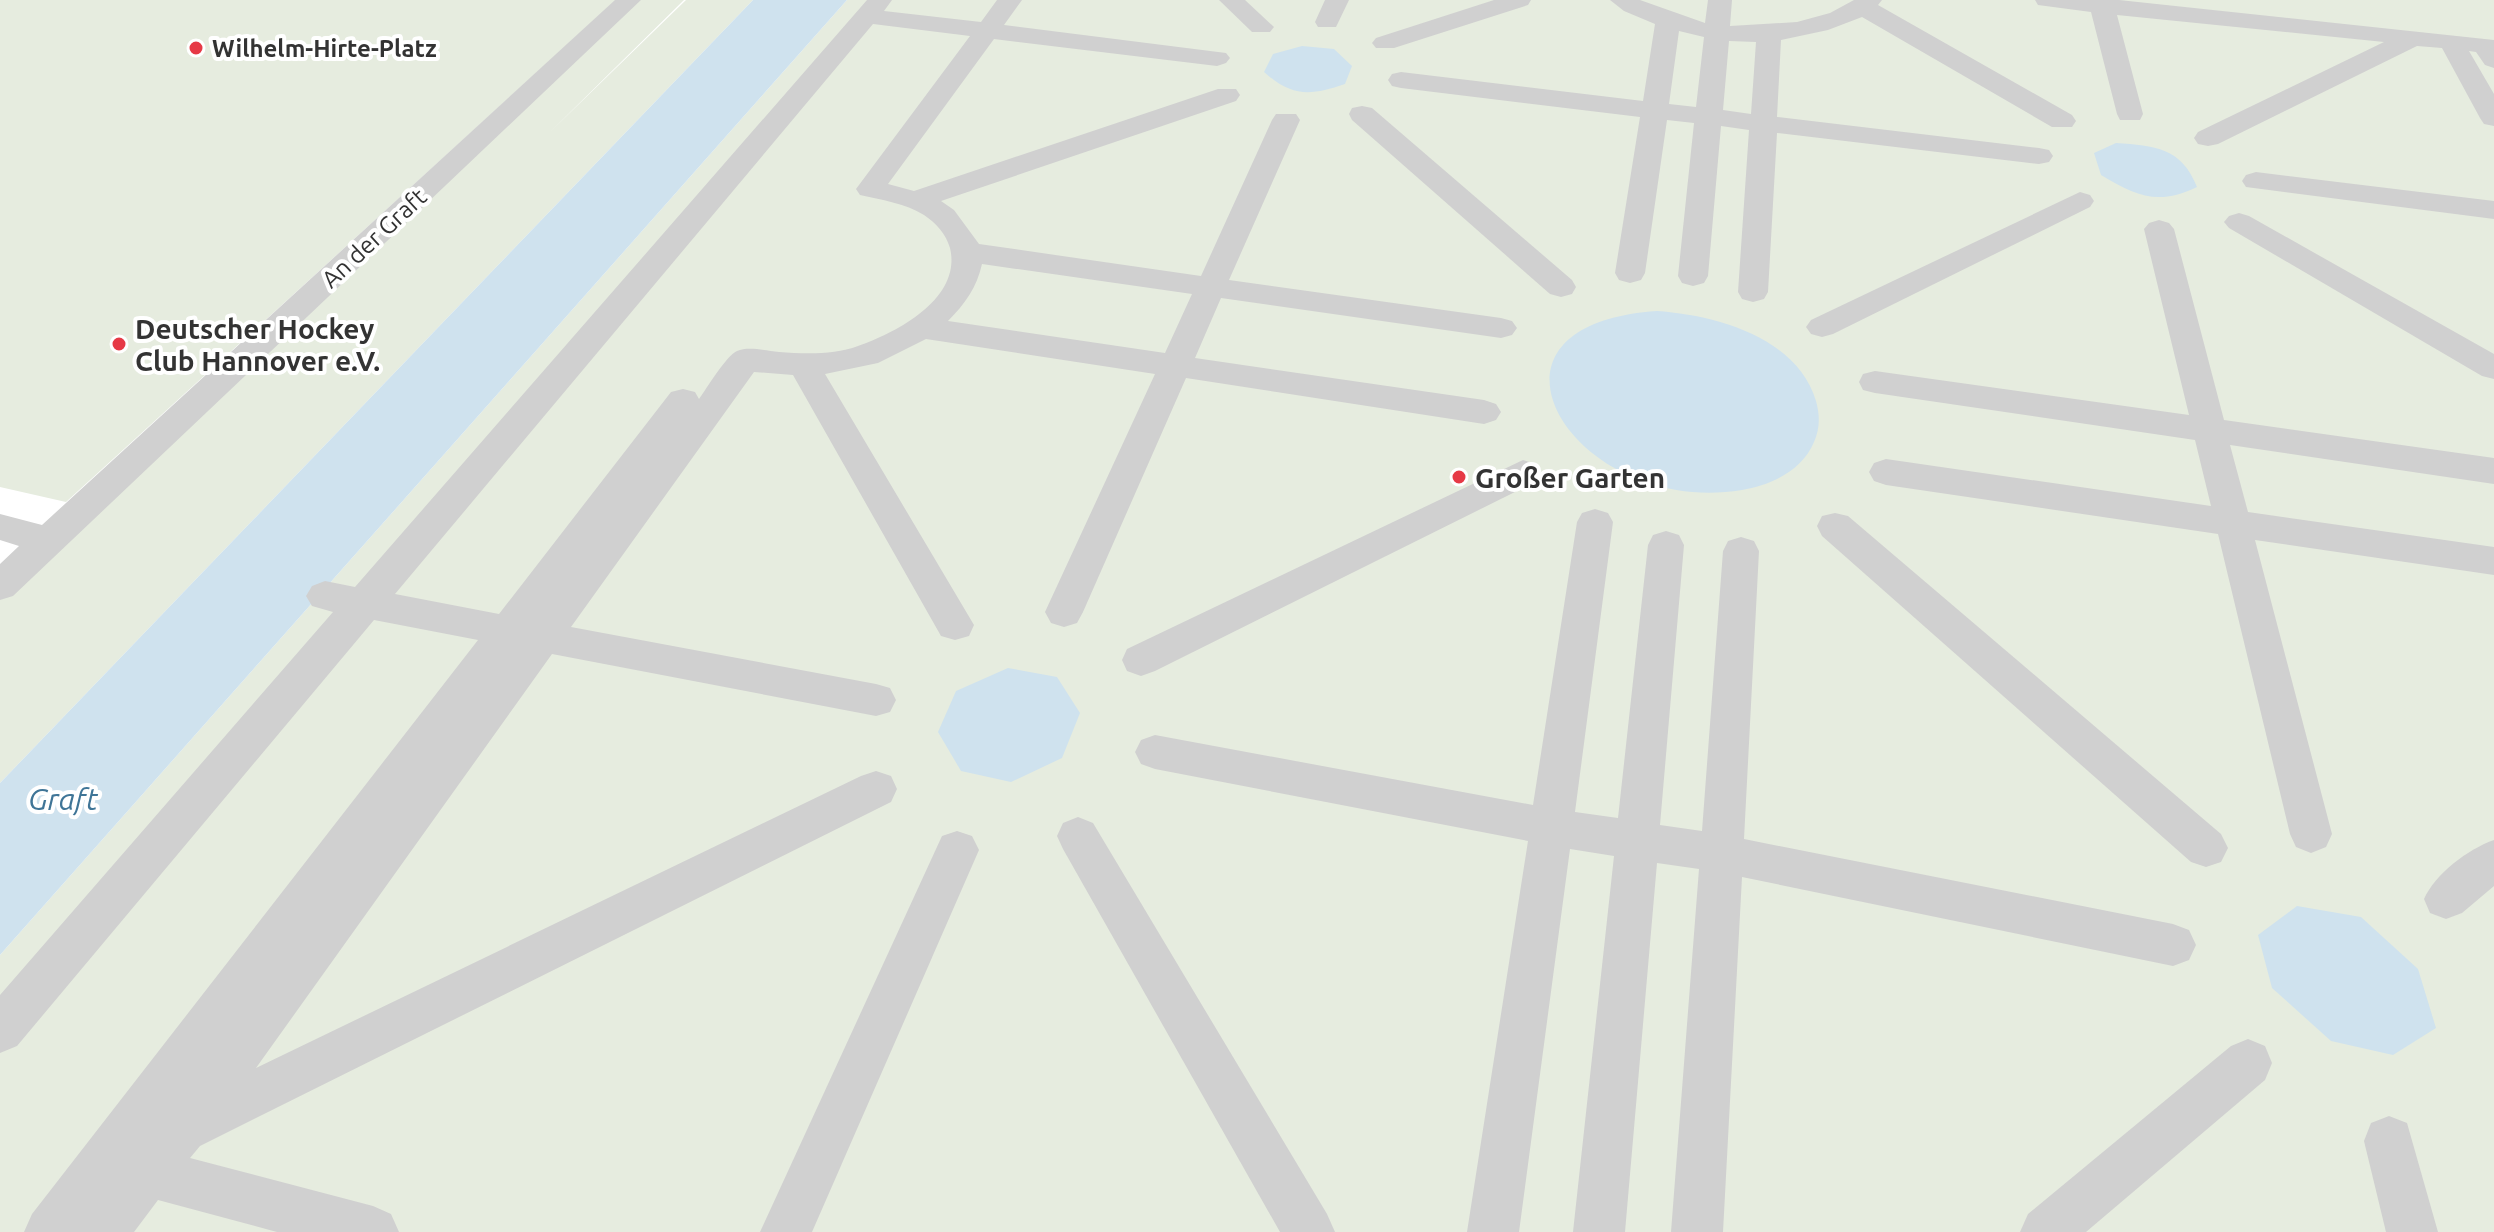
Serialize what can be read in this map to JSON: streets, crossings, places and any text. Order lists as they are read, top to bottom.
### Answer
{
  "streets": {
    "street": ["An der Graft"]
  },
  "water": ["Graft"],
  "places": ["Wilhelm-Hirte-Platz", "Deutscher Hockey Club Hannover e.V.", "Großer Garten"]
}
